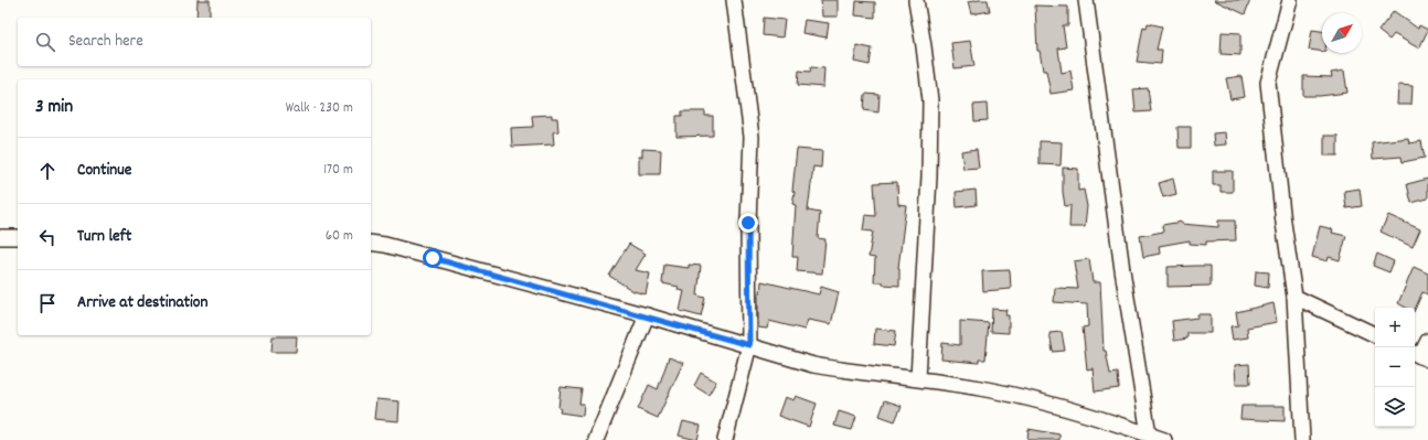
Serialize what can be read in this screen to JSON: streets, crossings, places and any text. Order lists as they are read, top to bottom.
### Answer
{
  "north": "top right",
  "page": {
    "search": "Search here",
    "heading": ["3 min", "Walk · 230 m"],
    "list": [
      ["Continue", "170 m"],
      ["Turn left", "60 m"],
      "Arrive at destination"
    ],
    "map_buttons": ["+", "−"]
  }
}
